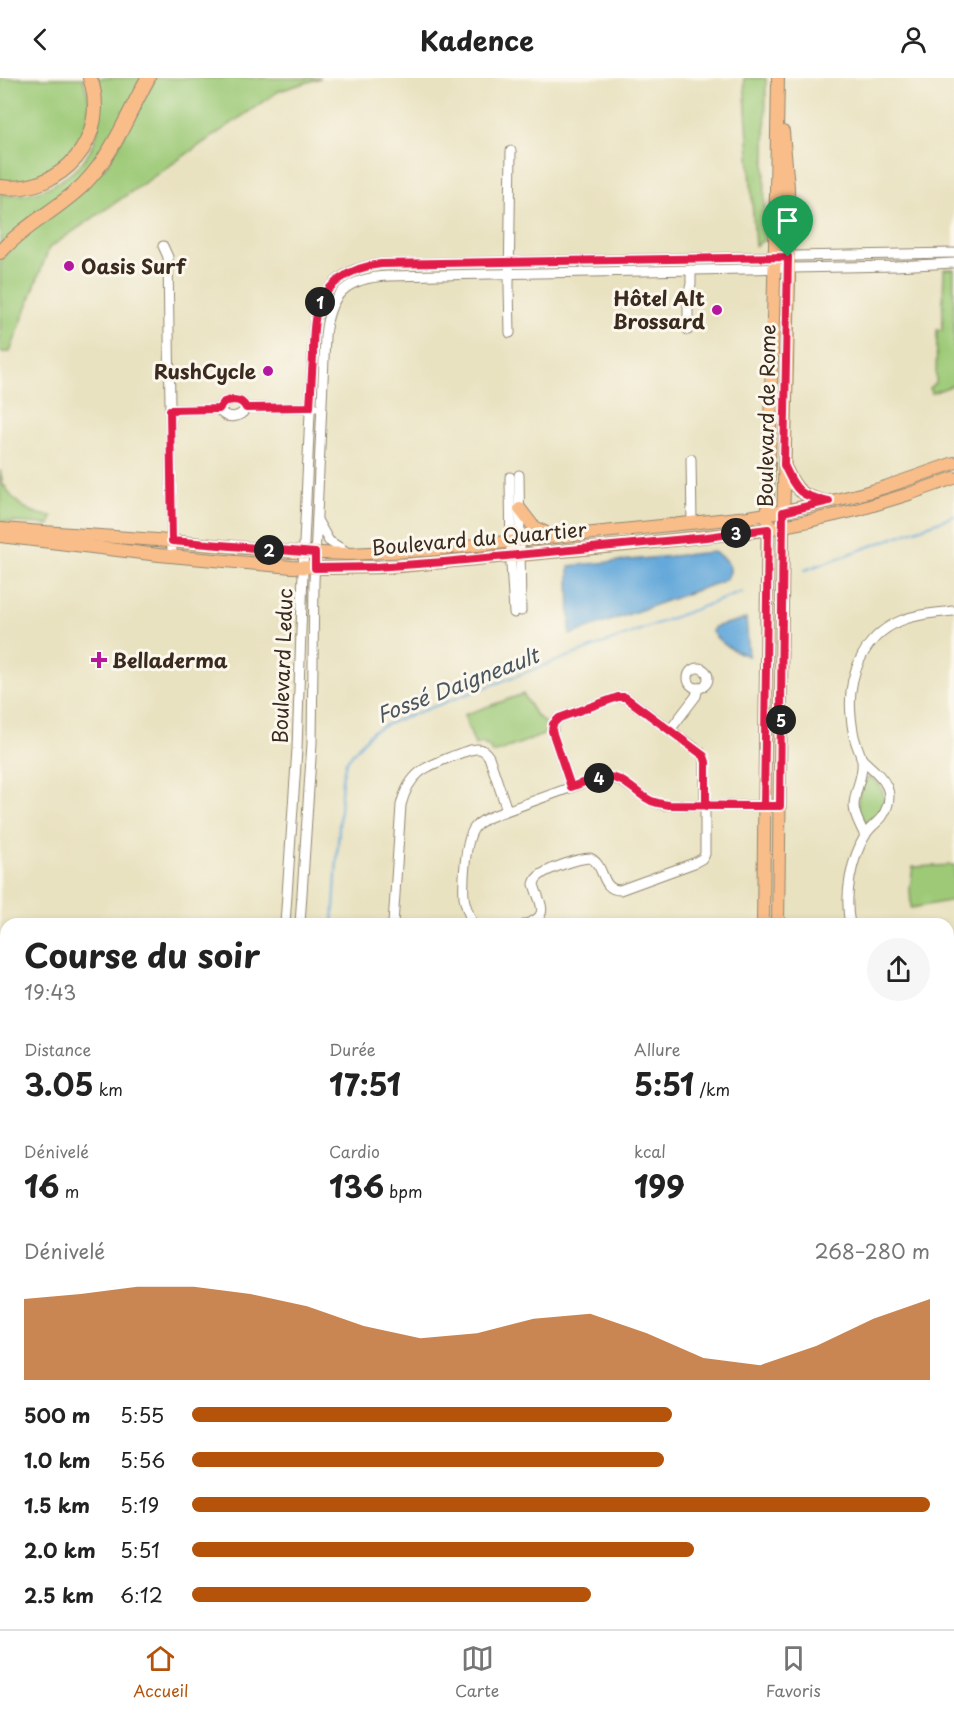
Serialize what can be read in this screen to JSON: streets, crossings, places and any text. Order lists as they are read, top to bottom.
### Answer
{
  "streets": {
    "main road": ["Boulevard de Rome", "Boulevard du Quartier"],
    "street": ["Boulevard Leduc"]
  },
  "crossings": [
    ["Boulevard de Rome", "Boulevard du Quartier"],
    ["Boulevard de Rome", "Boulevard Leduc"],
    ["Boulevard du Quartier", "Boulevard Leduc"]
  ],
  "water": ["Fossé Daigneault"],
  "places": {
    "other": ["Oasis Surf", "Hôtel Alt Brossard", "RushCycle"],
    "health": ["Belladerma"]
  },
  "page": {
    "header": "Kadence",
    "pins": [
      "1",
      "3",
      "2",
      "5",
      "4"
    ],
    "heading": ["Course du soir", "19:43"],
    "stats": [
      ["Distance", "3.05 km"],
      ["Durée", "17:51"],
      ["Allure", "5:51 /km"],
      ["Dénivelé", "16 m"],
      ["Cardio", "136 bpm"],
      ["kcal", "199"]
    ],
    "chart": ["Dénivelé", "268–280 m"],
    "list": [
      {
        "name": "500 m",
        "note": "5:55"
      },
      {
        "name": "1.0 km",
        "note": "5:56"
      },
      {
        "name": "1.5 km",
        "note": "5:19"
      },
      {
        "name": "2.0 km",
        "note": "5:51"
      },
      {
        "name": "2.5 km",
        "note": "6:12"
      }
    ],
    "tabs": ["Accueil", "Carte", "Favoris"]
  }
}
